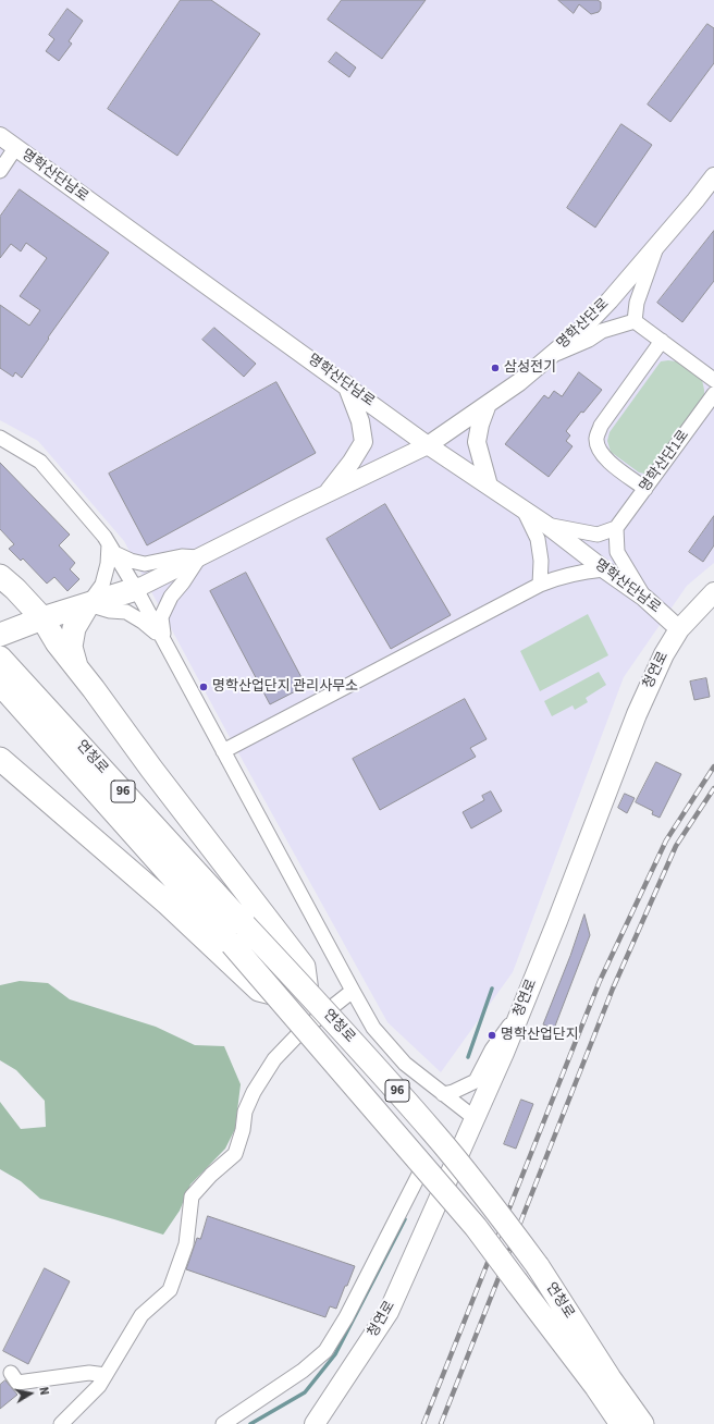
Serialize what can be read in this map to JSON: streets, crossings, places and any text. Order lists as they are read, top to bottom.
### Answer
{
  "streets": {
    "highway": ["연청로", "96"],
    "main road": ["청연로"],
    "street": ["명학산단남로", "명학산단로", "명학산단1로"]
  },
  "crossings": [
    ["명학산단남로", "명학산단로"],
    ["명학산단남로", "청연로"]
  ],
  "places": ["삼성전기", "명학산업단지 관리사무소", "명학산업단지"],
  "north": "right"
}
